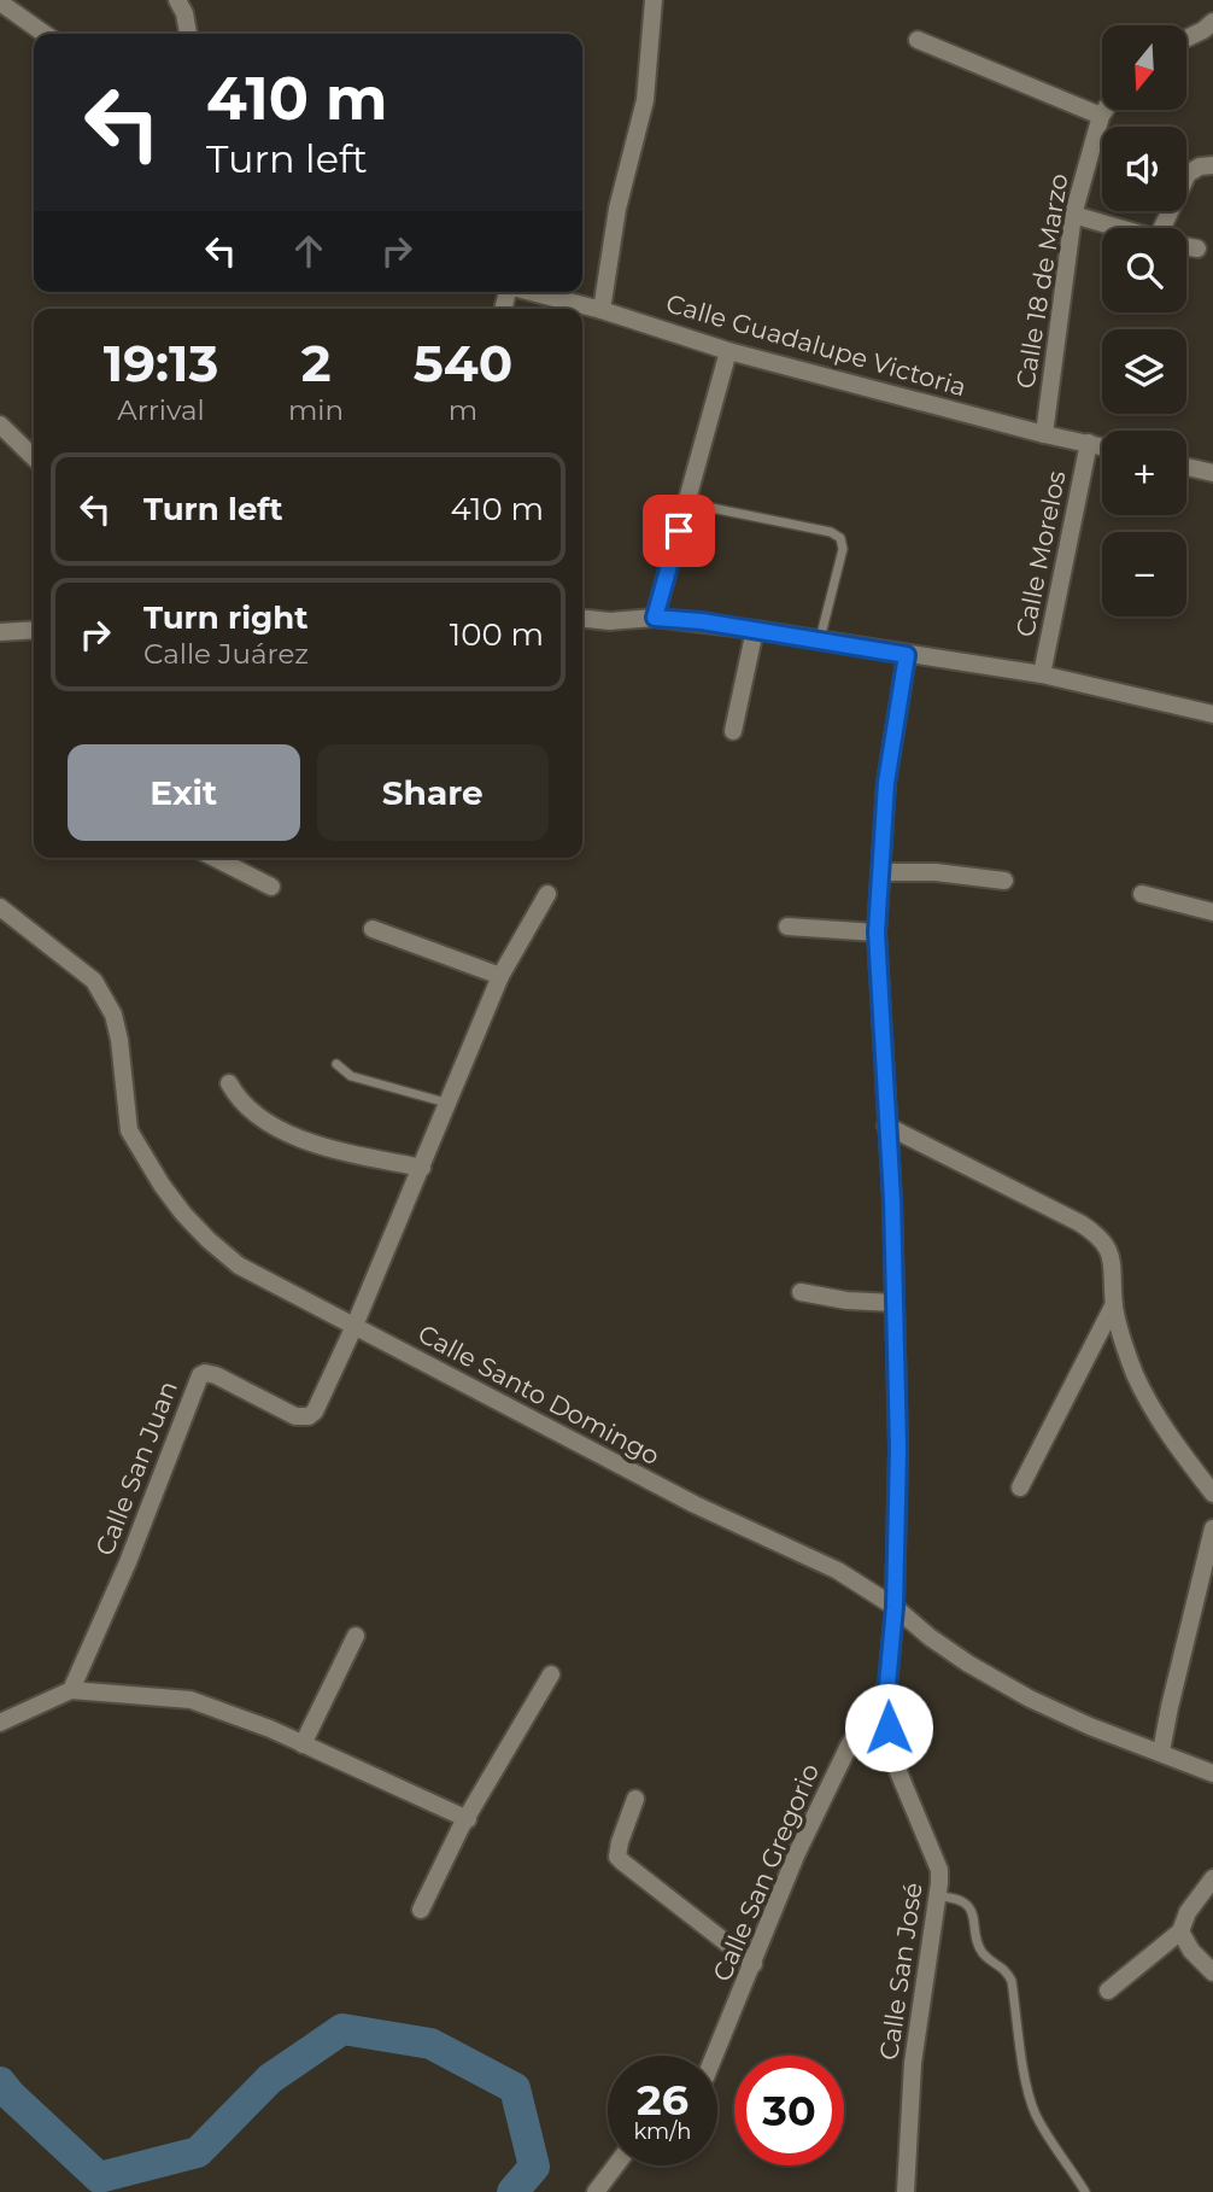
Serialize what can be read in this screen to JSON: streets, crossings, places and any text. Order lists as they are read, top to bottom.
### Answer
{
  "streets": {
    "street": [
      "Calle 18 de Marzo",
      "Calle Guadalupe Victoria",
      "Calle Morelos",
      "Calle Santo Domingo",
      "Calle San Juan",
      "Calle San Gregorio",
      "Calle San José"
    ]
  },
  "crossings": [
    ["Calle 18 de Marzo", "Calle Guadalupe Victoria"],
    ["Calle Guadalupe Victoria", "Calle Morelos"],
    ["Calle Santo Domingo", "Calle San Juan"],
    ["Calle Santo Domingo", "Calle San José"],
    ["Calle San Gregorio", "Calle San José"]
  ],
  "north": "bottom",
  "page": {
    "map_buttons": ["+", "−"],
    "turn": ["410 m", "Turn left"],
    "eta": [
      "19:13",
      "Arrival",
      "2",
      "min",
      "540",
      "m"
    ],
    "list": [
      {
        "name": "Turn left",
        "value": "410 m"
      },
      {
        "name": "Turn right",
        "note": "Calle Juárez",
        "value": "100 m"
      }
    ],
    "buttons": ["Exit", "Share"],
    "speed": "26 km/h",
    "limit": "30"
  }
}
